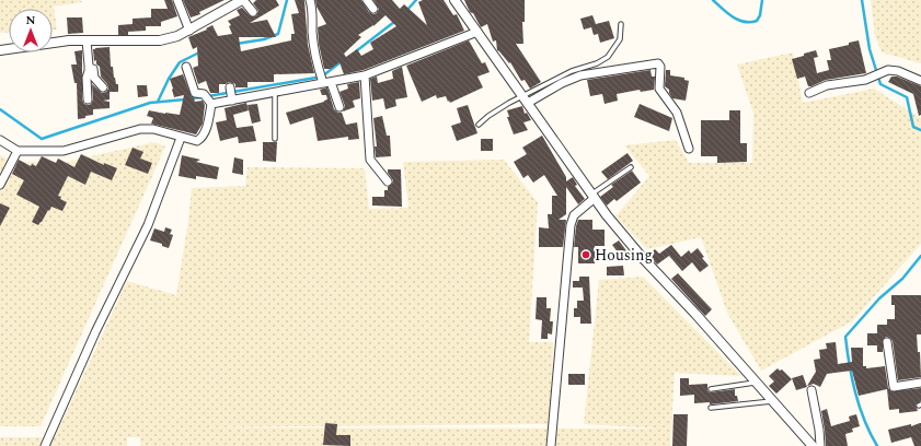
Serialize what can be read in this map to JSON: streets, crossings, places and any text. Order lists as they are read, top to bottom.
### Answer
{
  "places": ["Housing"],
  "north": "top"
}
